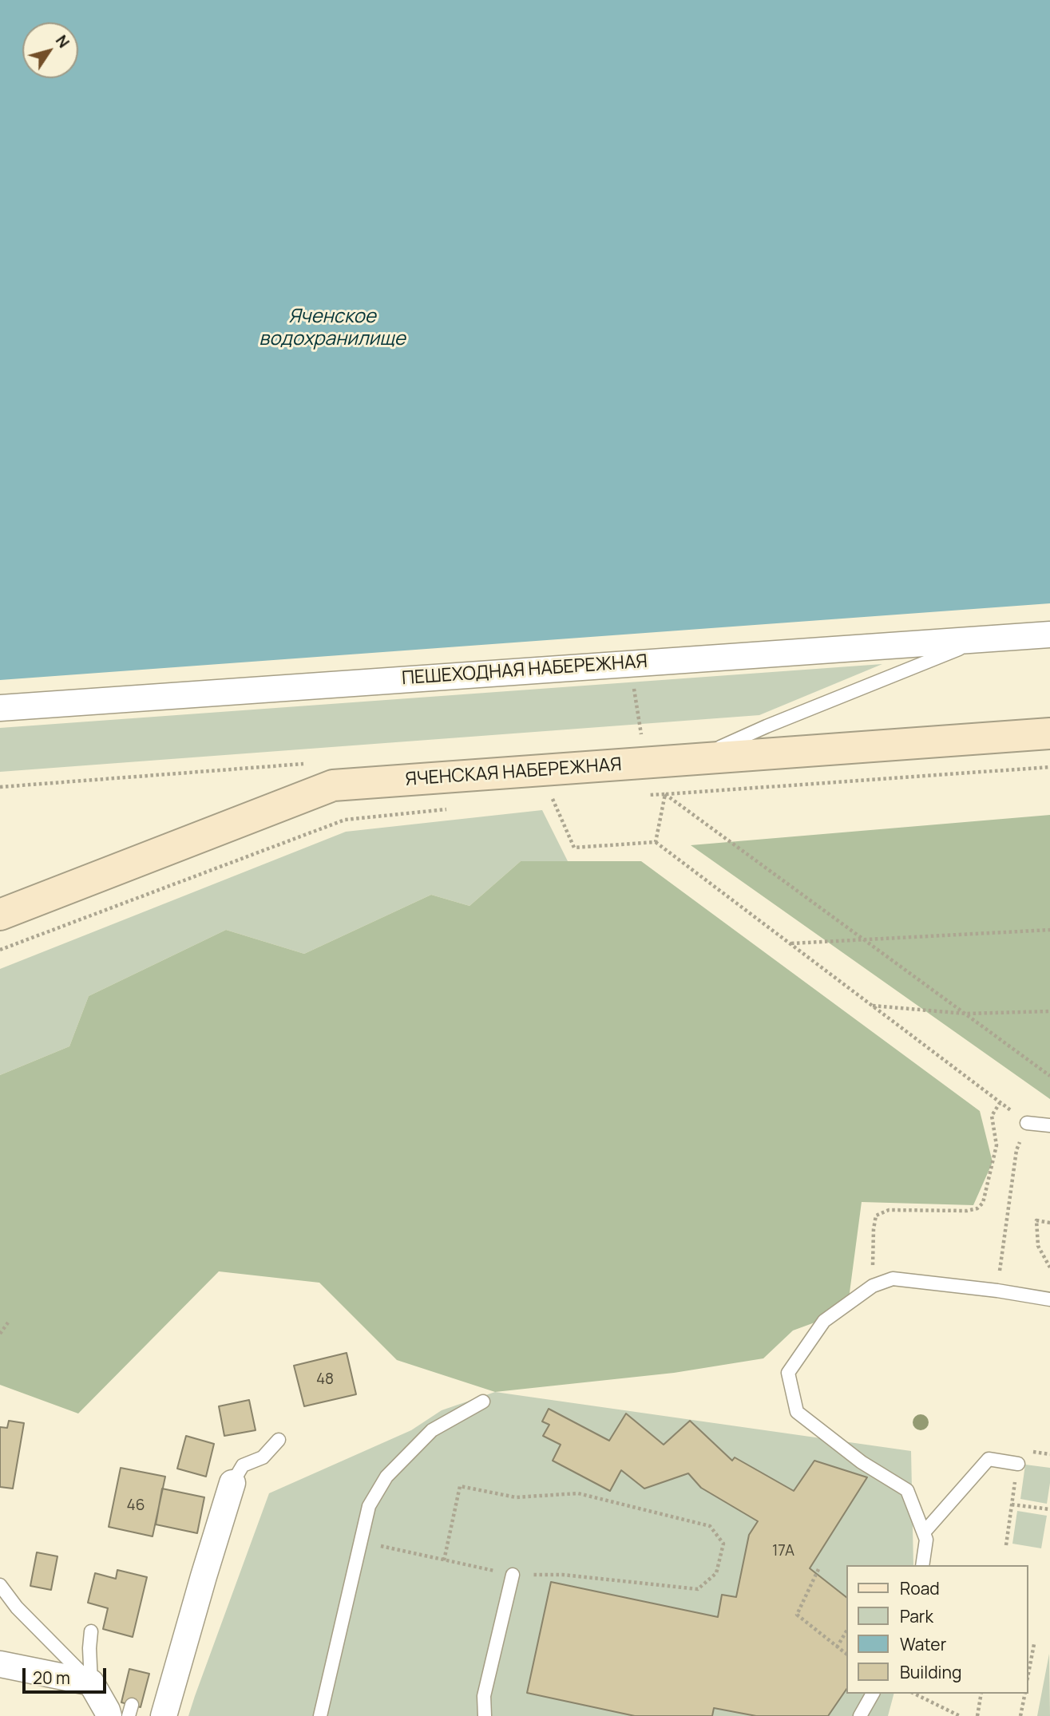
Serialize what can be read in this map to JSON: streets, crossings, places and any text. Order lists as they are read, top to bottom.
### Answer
{
  "streets": {
    "street": ["ПЕШЕХОДНАЯ НАБЕРЕЖНАЯ", "ЯЧЕНСКАЯ НАБЕРЕЖНАЯ"]
  },
  "water": ["Яченское водохранилище"],
  "house_numbers": ["48", "46", "17А"],
  "legend": [
    "Road",
    "Park",
    "Water",
    "Building"
  ],
  "scale_bar": "20 m",
  "north": "top right"
}
